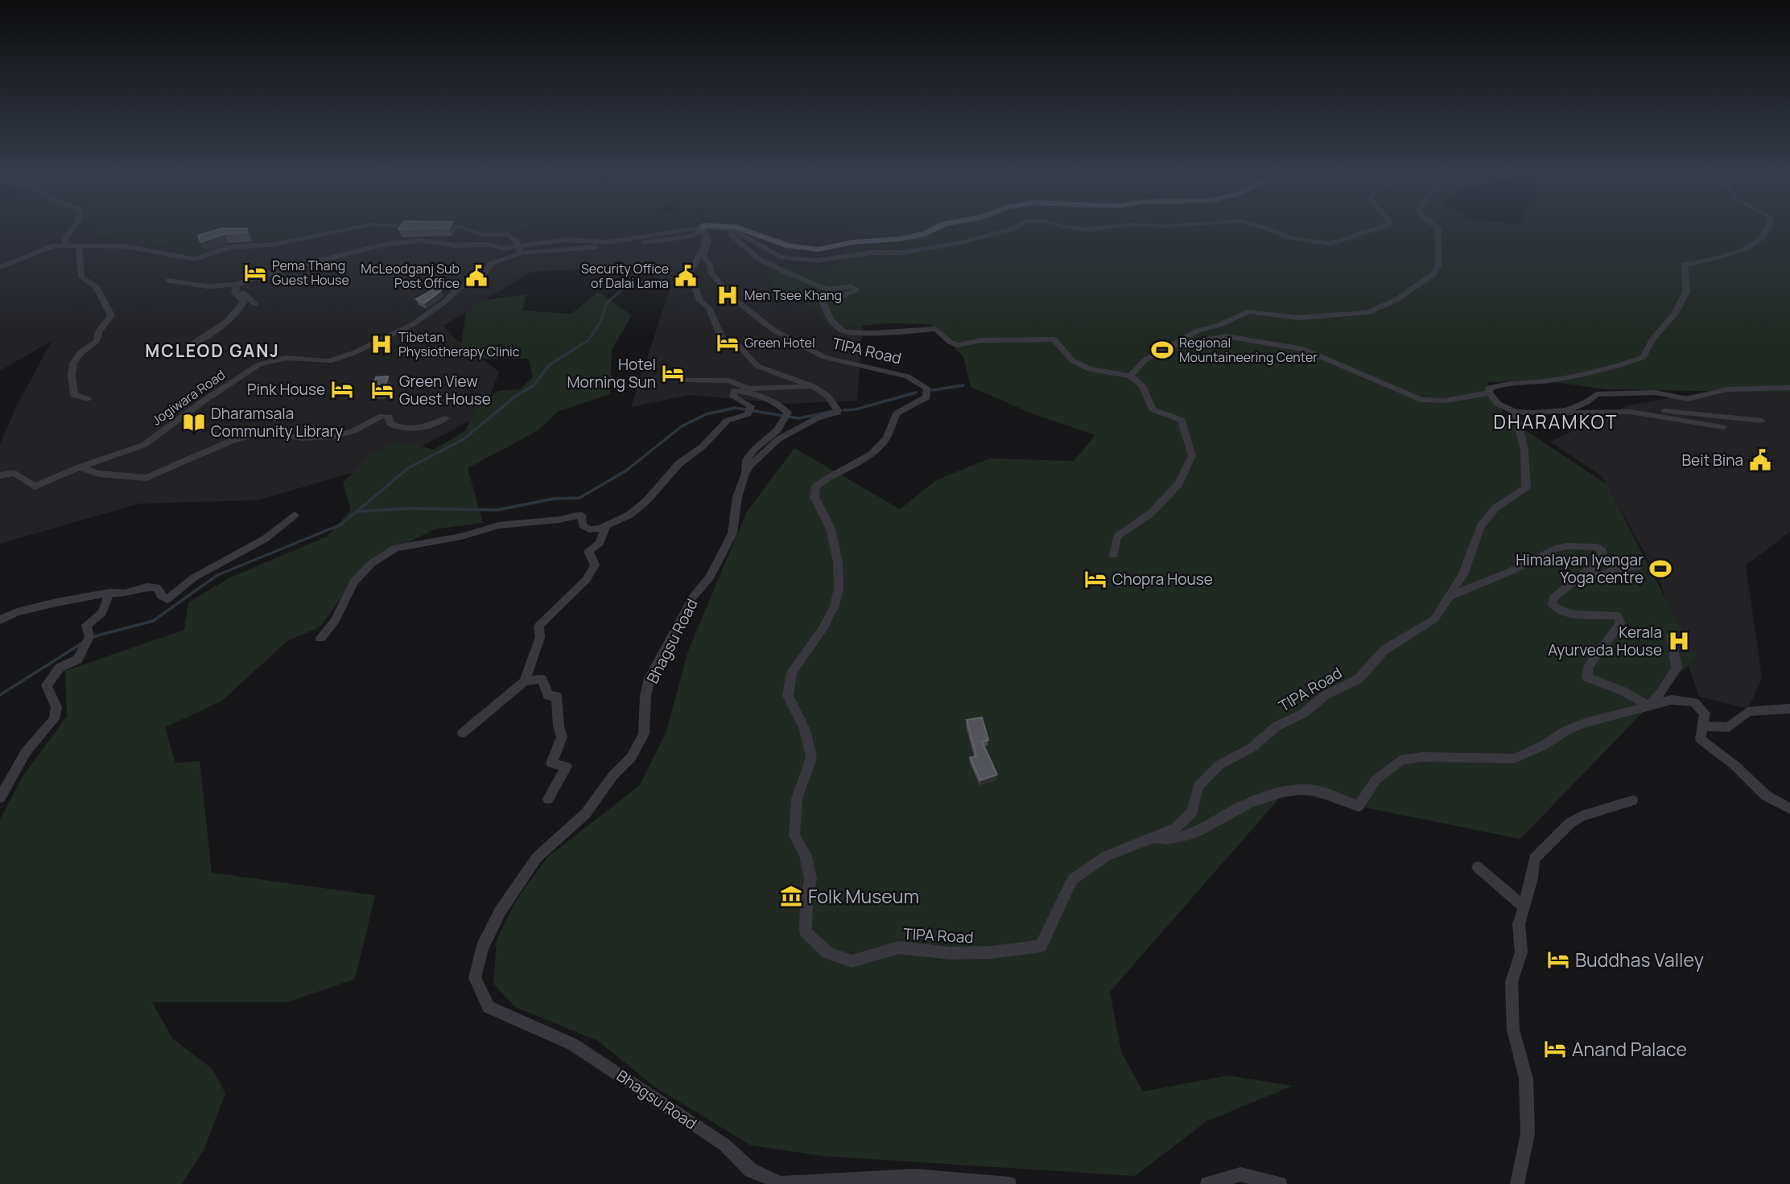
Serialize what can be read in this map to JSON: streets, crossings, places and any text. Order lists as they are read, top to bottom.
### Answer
{
  "streets": {
    "street": ["TIPA Road", "Jogiwara Road", "Bhagsu Road"]
  },
  "crossings": [
    ["TIPA Road", "Jogiwara Road"],
    ["TIPA Road", "Bhagsu Road"],
    ["Jogiwara Road", "Bhagsu Road"]
  ],
  "districts": ["MCLEOD GANJ", "DHARAMKOT"],
  "places": {
    "hotel": [
      "Pema Thang Guest House",
      "Green Hotel",
      "Hotel Morning Sun",
      "Pink House",
      "Green View Guest House",
      "Chopra House",
      "Buddhas Valley",
      "Anand Palace"
    ],
    "public building": ["McLeodganj Sub Post Office", "Security Office of Dalai Lama", "Beit Bina"],
    "hospital": ["Men Tsee Khang", "Tibetan Physiotherapy Clinic", "Kerala Ayurveda House"],
    "sports": ["Regional Mountaineering Center", "Himalayan Iyengar Yoga centre"],
    "library": ["Dharamsala Community Library"],
    "museum": ["Folk Museum"]
  }
}
